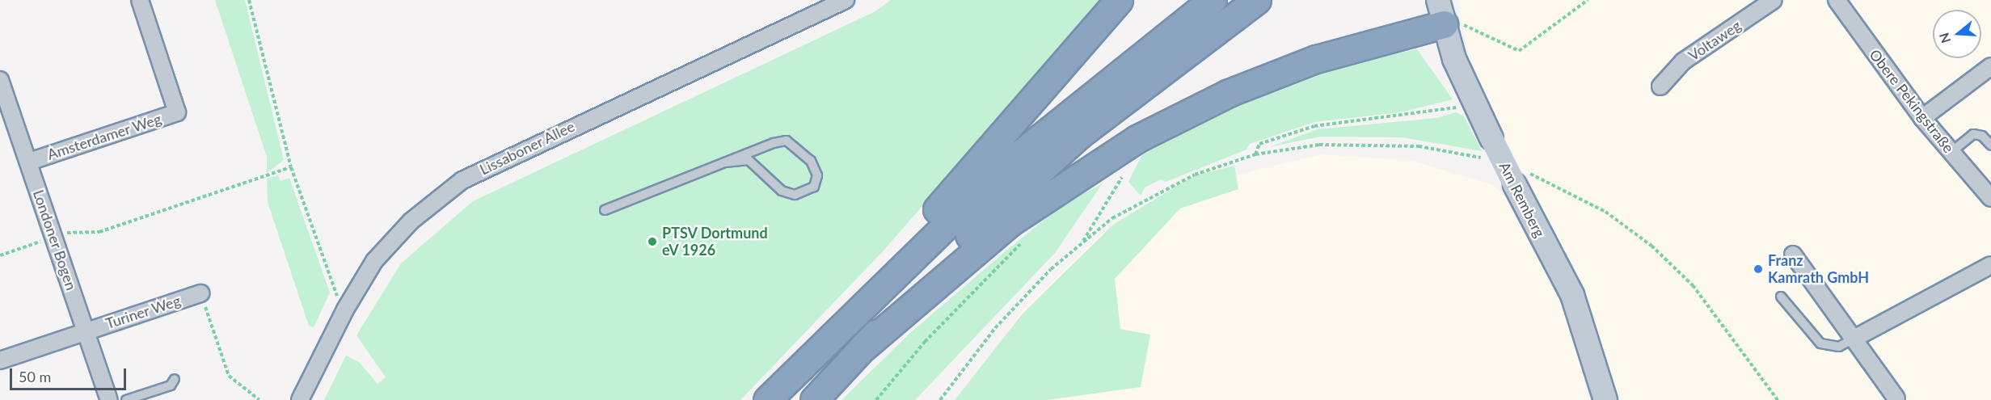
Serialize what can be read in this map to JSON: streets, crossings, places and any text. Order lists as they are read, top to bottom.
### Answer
{
  "streets": {
    "street": [
      "Voltaweg",
      "Obere Pekingstraße",
      "Amsterdamer Weg",
      "Lissaboner Allee",
      "Am Remberg",
      "Londoner Bogen",
      "Turiner Weg"
    ]
  },
  "crossings": [
    ["Amsterdamer Weg", "Londoner Bogen"],
    ["Londoner Bogen", "Turiner Weg"]
  ],
  "places": ["PTSV Dortmund eV 1926", "Franz Kamrath GmbH"],
  "scale_bar": "50 m",
  "north": "left"
}
